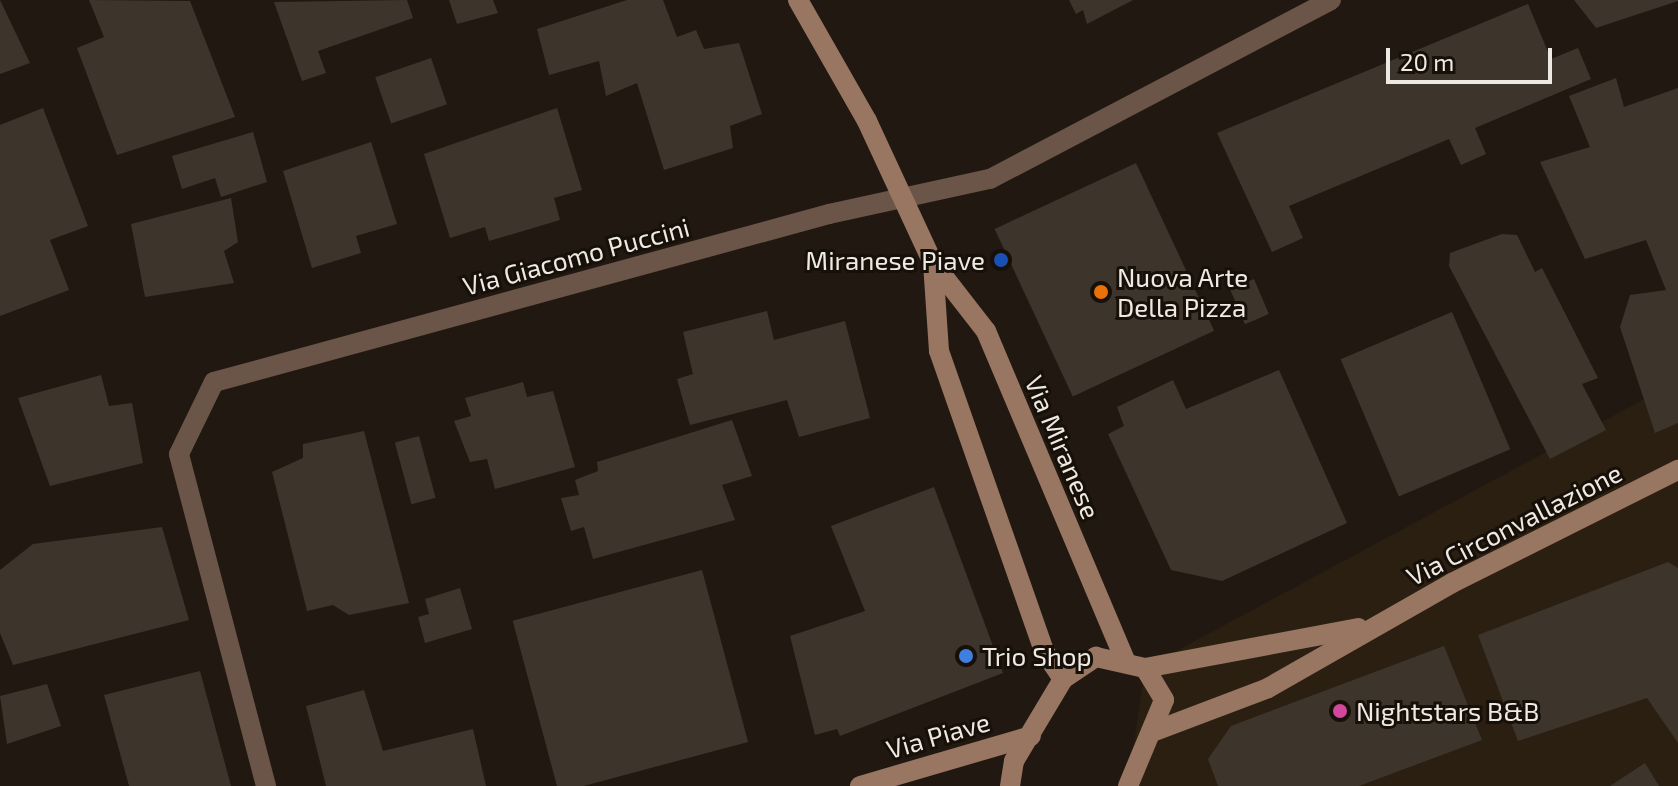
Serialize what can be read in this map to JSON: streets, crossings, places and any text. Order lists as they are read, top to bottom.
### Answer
{
  "streets": {
    "street": [
      "Via Giacomo Puccini",
      "Via Miranese",
      "Via Circonvallazione",
      "Via Piave"
    ]
  },
  "crossings": [
    ["Via Giacomo Puccini", "Via Miranese"],
    ["Via Miranese", "Via Circonvallazione"]
  ],
  "places": [
    "Miranese Piave",
    "Nuova Arte Della Pizza",
    "Trio Shop",
    "Nightstars B&B"
  ],
  "scale_bar": "20 m"
}
